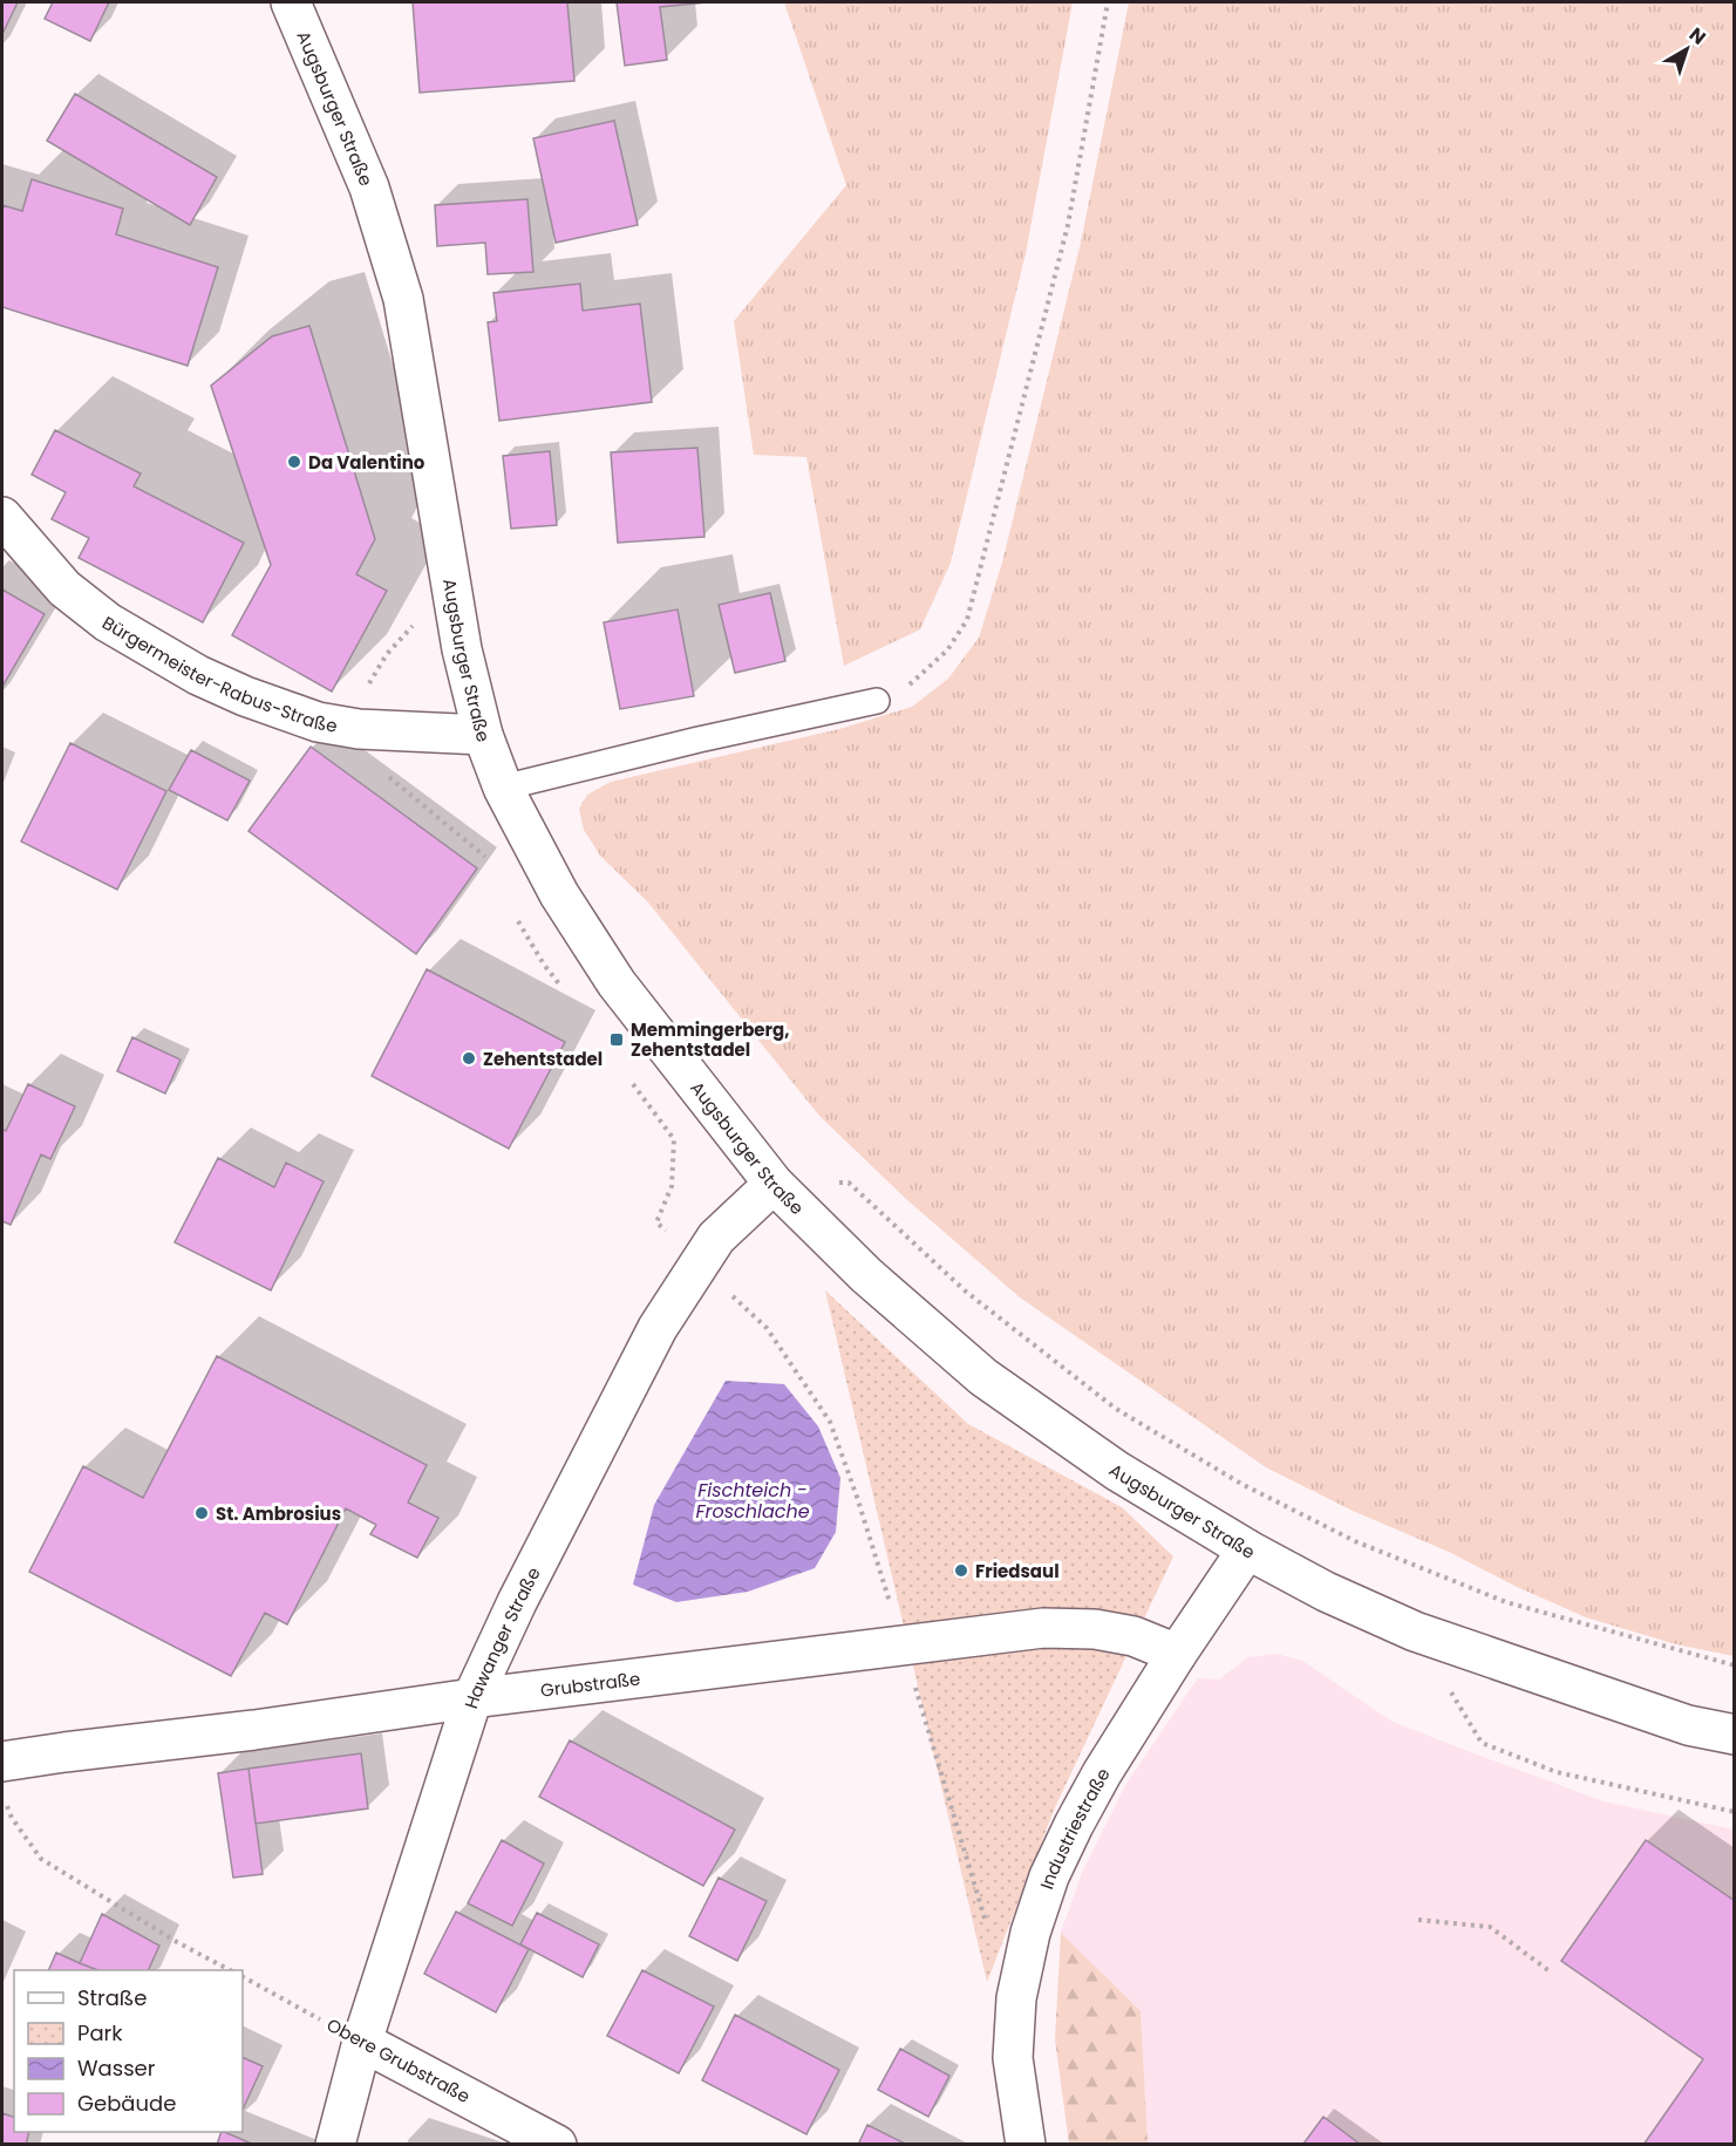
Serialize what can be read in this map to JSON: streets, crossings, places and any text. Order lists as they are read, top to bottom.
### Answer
{
  "streets": {
    "street": [
      "Augsburger Straße",
      "Bürgermeister-Rabus-Straße",
      "Hawanger Straße",
      "Grubstraße",
      "Industriestraße",
      "Obere Grubstraße"
    ]
  },
  "crossings": [
    ["Augsburger Straße", "Bürgermeister-Rabus-Straße"],
    ["Augsburger Straße", "Hawanger Straße"],
    ["Augsburger Straße", "Industriestraße"],
    ["Hawanger Straße", "Grubstraße"],
    ["Hawanger Straße", "Obere Grubstraße"],
    ["Grubstraße", "Industriestraße"]
  ],
  "water": ["Fischteich - Froschlache"],
  "places": {
    "other": [
      "Da Valentino",
      "Zehentstadel",
      "St. Ambrosius",
      "Friedsaul"
    ],
    "transit": ["Memmingerberg, Zehentstadel"]
  },
  "legend": [
    "Straße",
    "Park",
    "Wasser",
    "Gebäude"
  ],
  "north": "top right"
}
